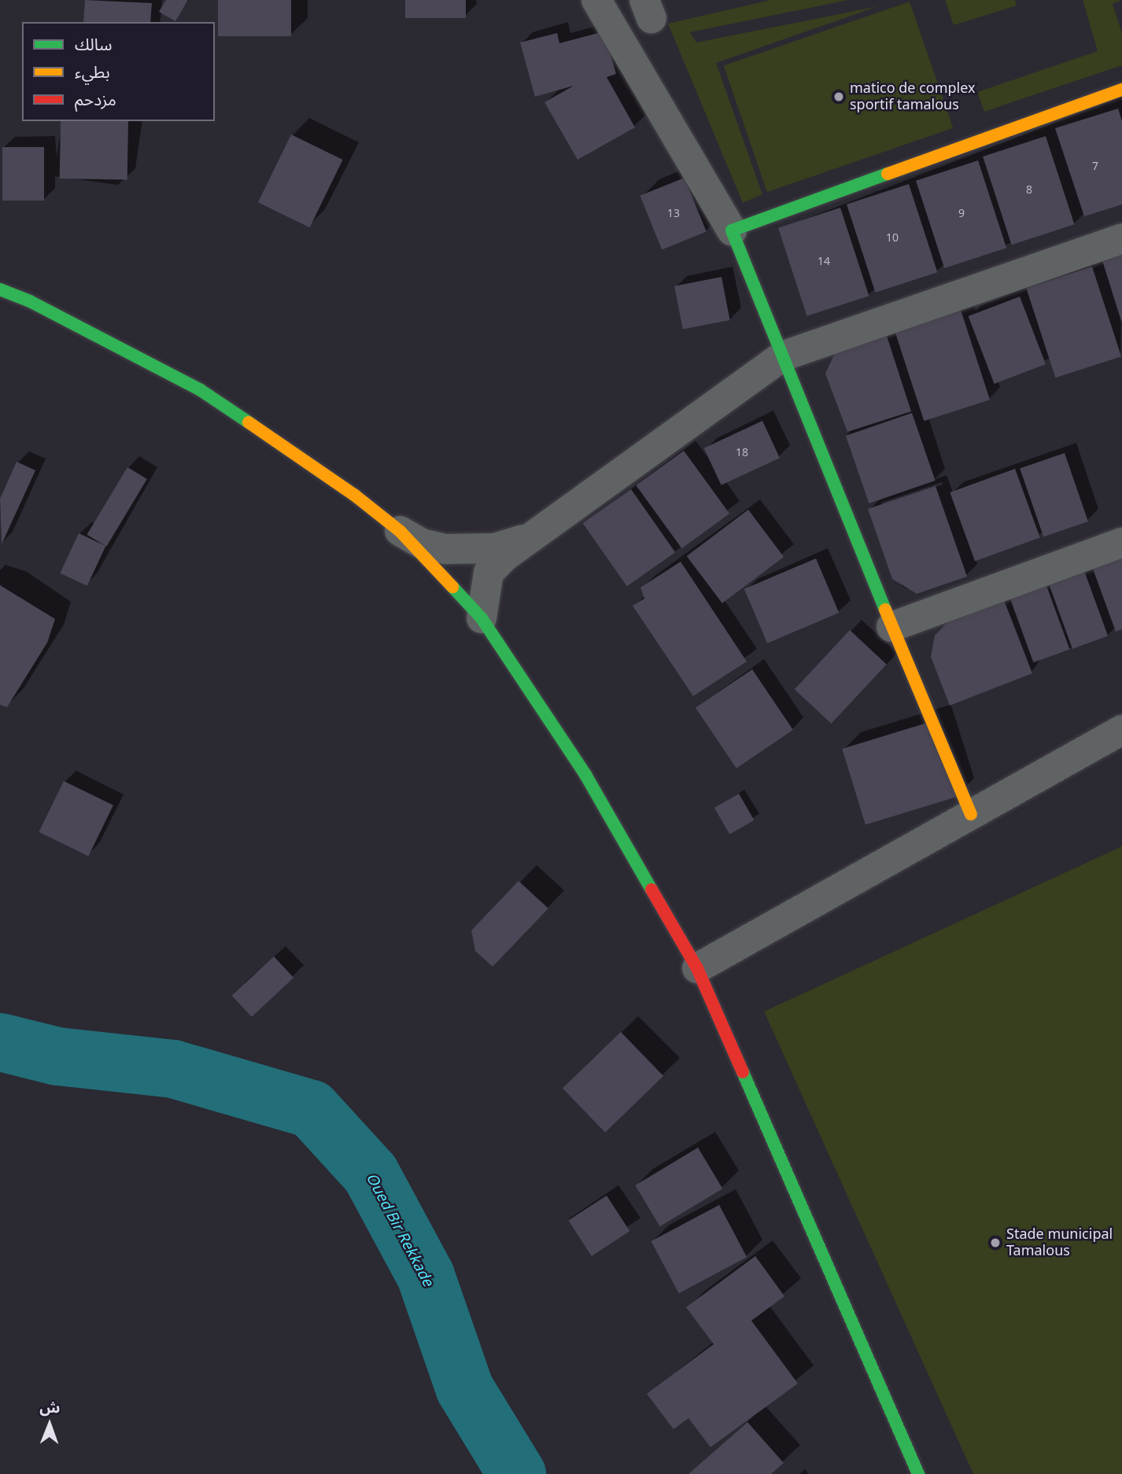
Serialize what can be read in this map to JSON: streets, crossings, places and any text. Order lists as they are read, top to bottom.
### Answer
{
  "water": ["Oued Bir Rekkade"],
  "places": ["matico de complex sportif tamalous", "Stade municipal Tamalous"],
  "house_numbers": [
    "7",
    "8",
    "13",
    "9",
    "10",
    "14",
    "18"
  ],
  "legend": ["سالك", "بطيء", "مزدحم"],
  "north": "top"
}
